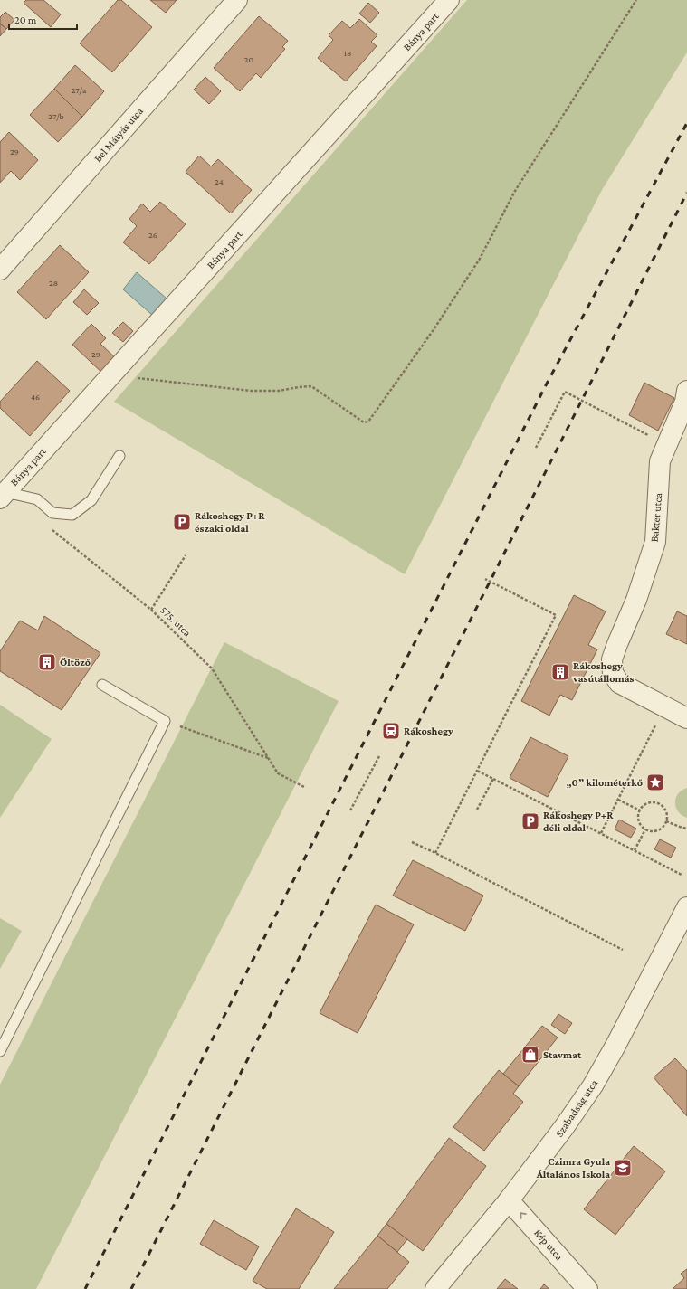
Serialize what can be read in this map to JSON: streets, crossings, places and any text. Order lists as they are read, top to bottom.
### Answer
{
  "streets": {
    "street": [
      "Bánya part",
      "Bél Mátyás utca",
      "Bakter utca",
      "Szabadság utca",
      "Kép utca"
    ],
    "path": ["575. utca"]
  },
  "crossings": [
    ["Szabadság utca", "Kép utca"]
  ],
  "one_way": ["Kép utca"],
  "places": {
    "parking": ["Rákoshegy P+R északi oldal", "Rákoshegy P+R déli oldal"],
    "building": ["Öltöző", "Rákoshegy vasútállomás"],
    "station": ["Rákoshegy"],
    "place": ["„0” kilométerkő"],
    "shop": ["Stavmat"],
    "school or university": ["Czimra Gyula Általános Iskola"]
  },
  "house_numbers": [
    "18",
    "20",
    "27/a",
    "27/b",
    "29",
    "24",
    "26",
    "28",
    "29",
    "46"
  ],
  "scale_bar": "20 m"
}
